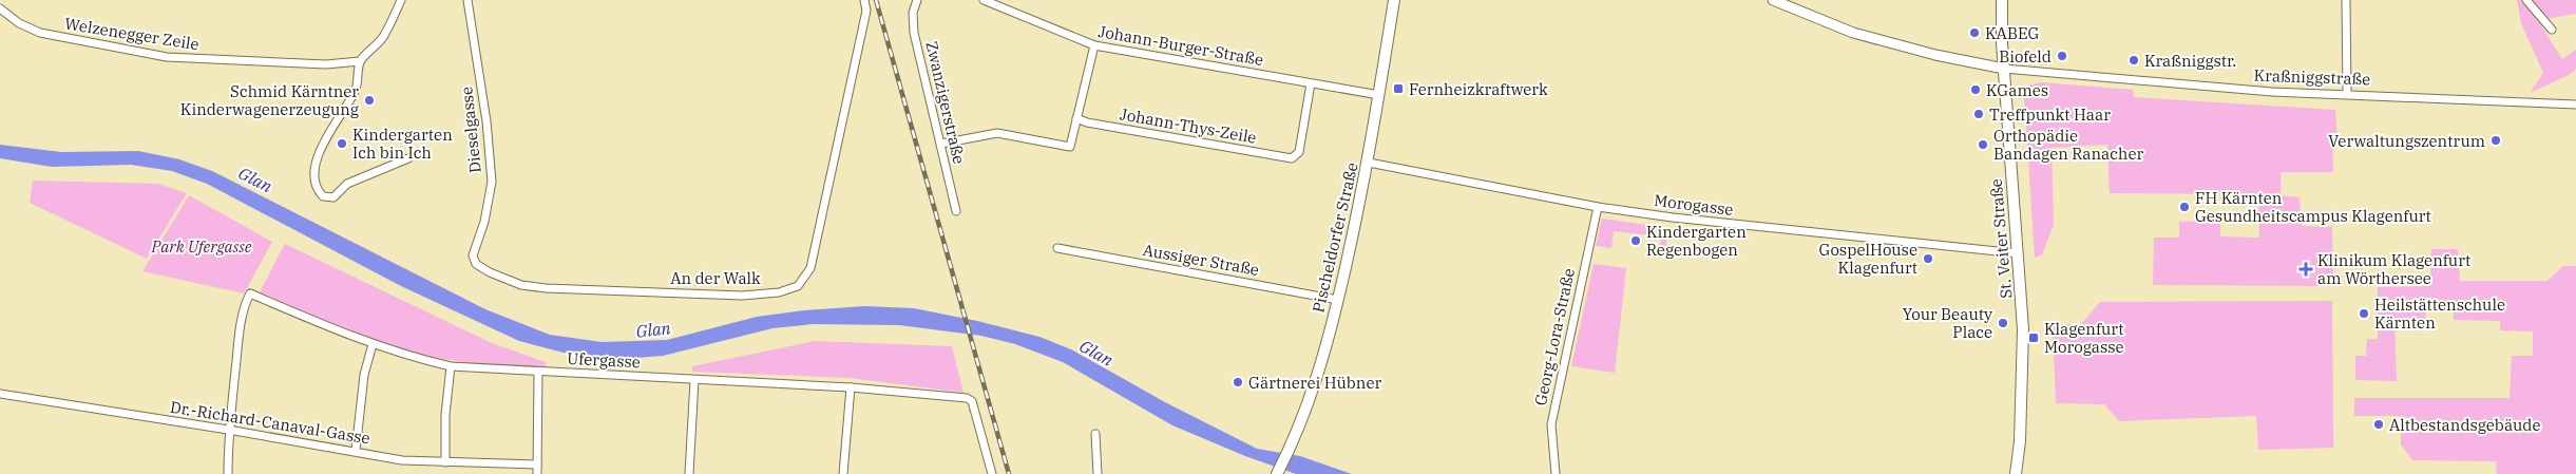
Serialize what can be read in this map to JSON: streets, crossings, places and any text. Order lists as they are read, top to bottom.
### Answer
{
  "streets": {
    "main road": ["Pischeldorfer Straße", "St. Veiter Straße"],
    "street": [
      "Welzenegger Zeile",
      "Johann-Burger-Straße",
      "Kraßniggstraße",
      "Zwanzigerstraße",
      "Johann-Thys-Zeile",
      "Dieselgasse",
      "Morogasse",
      "Aussiger Straße",
      "An der Walk",
      "Georg-Lora-Straße",
      "Ufergasse",
      "Dr.-Richard-Canaval-Gasse"
    ]
  },
  "crossings": [
    ["Johann-Burger-Straße", "Johann-Thys-Zeile"],
    ["Johann-Burger-Straße", "Pischeldorfer Straße"],
    ["Kraßniggstraße", "St. Veiter Straße"],
    ["Dieselgasse", "An der Walk"],
    ["Morogasse", "Pischeldorfer Straße"],
    ["Morogasse", "St. Veiter Straße"],
    ["Morogasse", "Georg-Lora-Straße"],
    ["Pischeldorfer Straße", "Aussiger Straße"],
    ["Ufergasse", "Dr.-Richard-Canaval-Gasse"]
  ],
  "water": ["Glan"],
  "parks": ["Park Ufergasse"],
  "places": {
    "other": [
      "KABEG",
      "Biofeld",
      "Kraßniggstr.",
      "KGames",
      "Schmid Kärntner Kinderwagenerzeugung",
      "Treffpunkt Haar",
      "Verwaltungszentrum",
      "Kindergarten Ich bin Ich",
      "Orthopädie Bandagen Ranacher",
      "FH Kärnten Gesundheitscampus Klagenfurt",
      "Kindergarten Regenbogen",
      "GospelHouse Klagenfurt",
      "Heilstättenschule Kärnten",
      "Your Beauty Place",
      "Gärtnerei Hübner",
      "Altbestandsgebäude"
    ],
    "transit": ["Fernheizkraftwerk", "Klagenfurt Morogasse"],
    "health": ["Klinikum Klagenfurt am Wörthersee"]
  }
}
